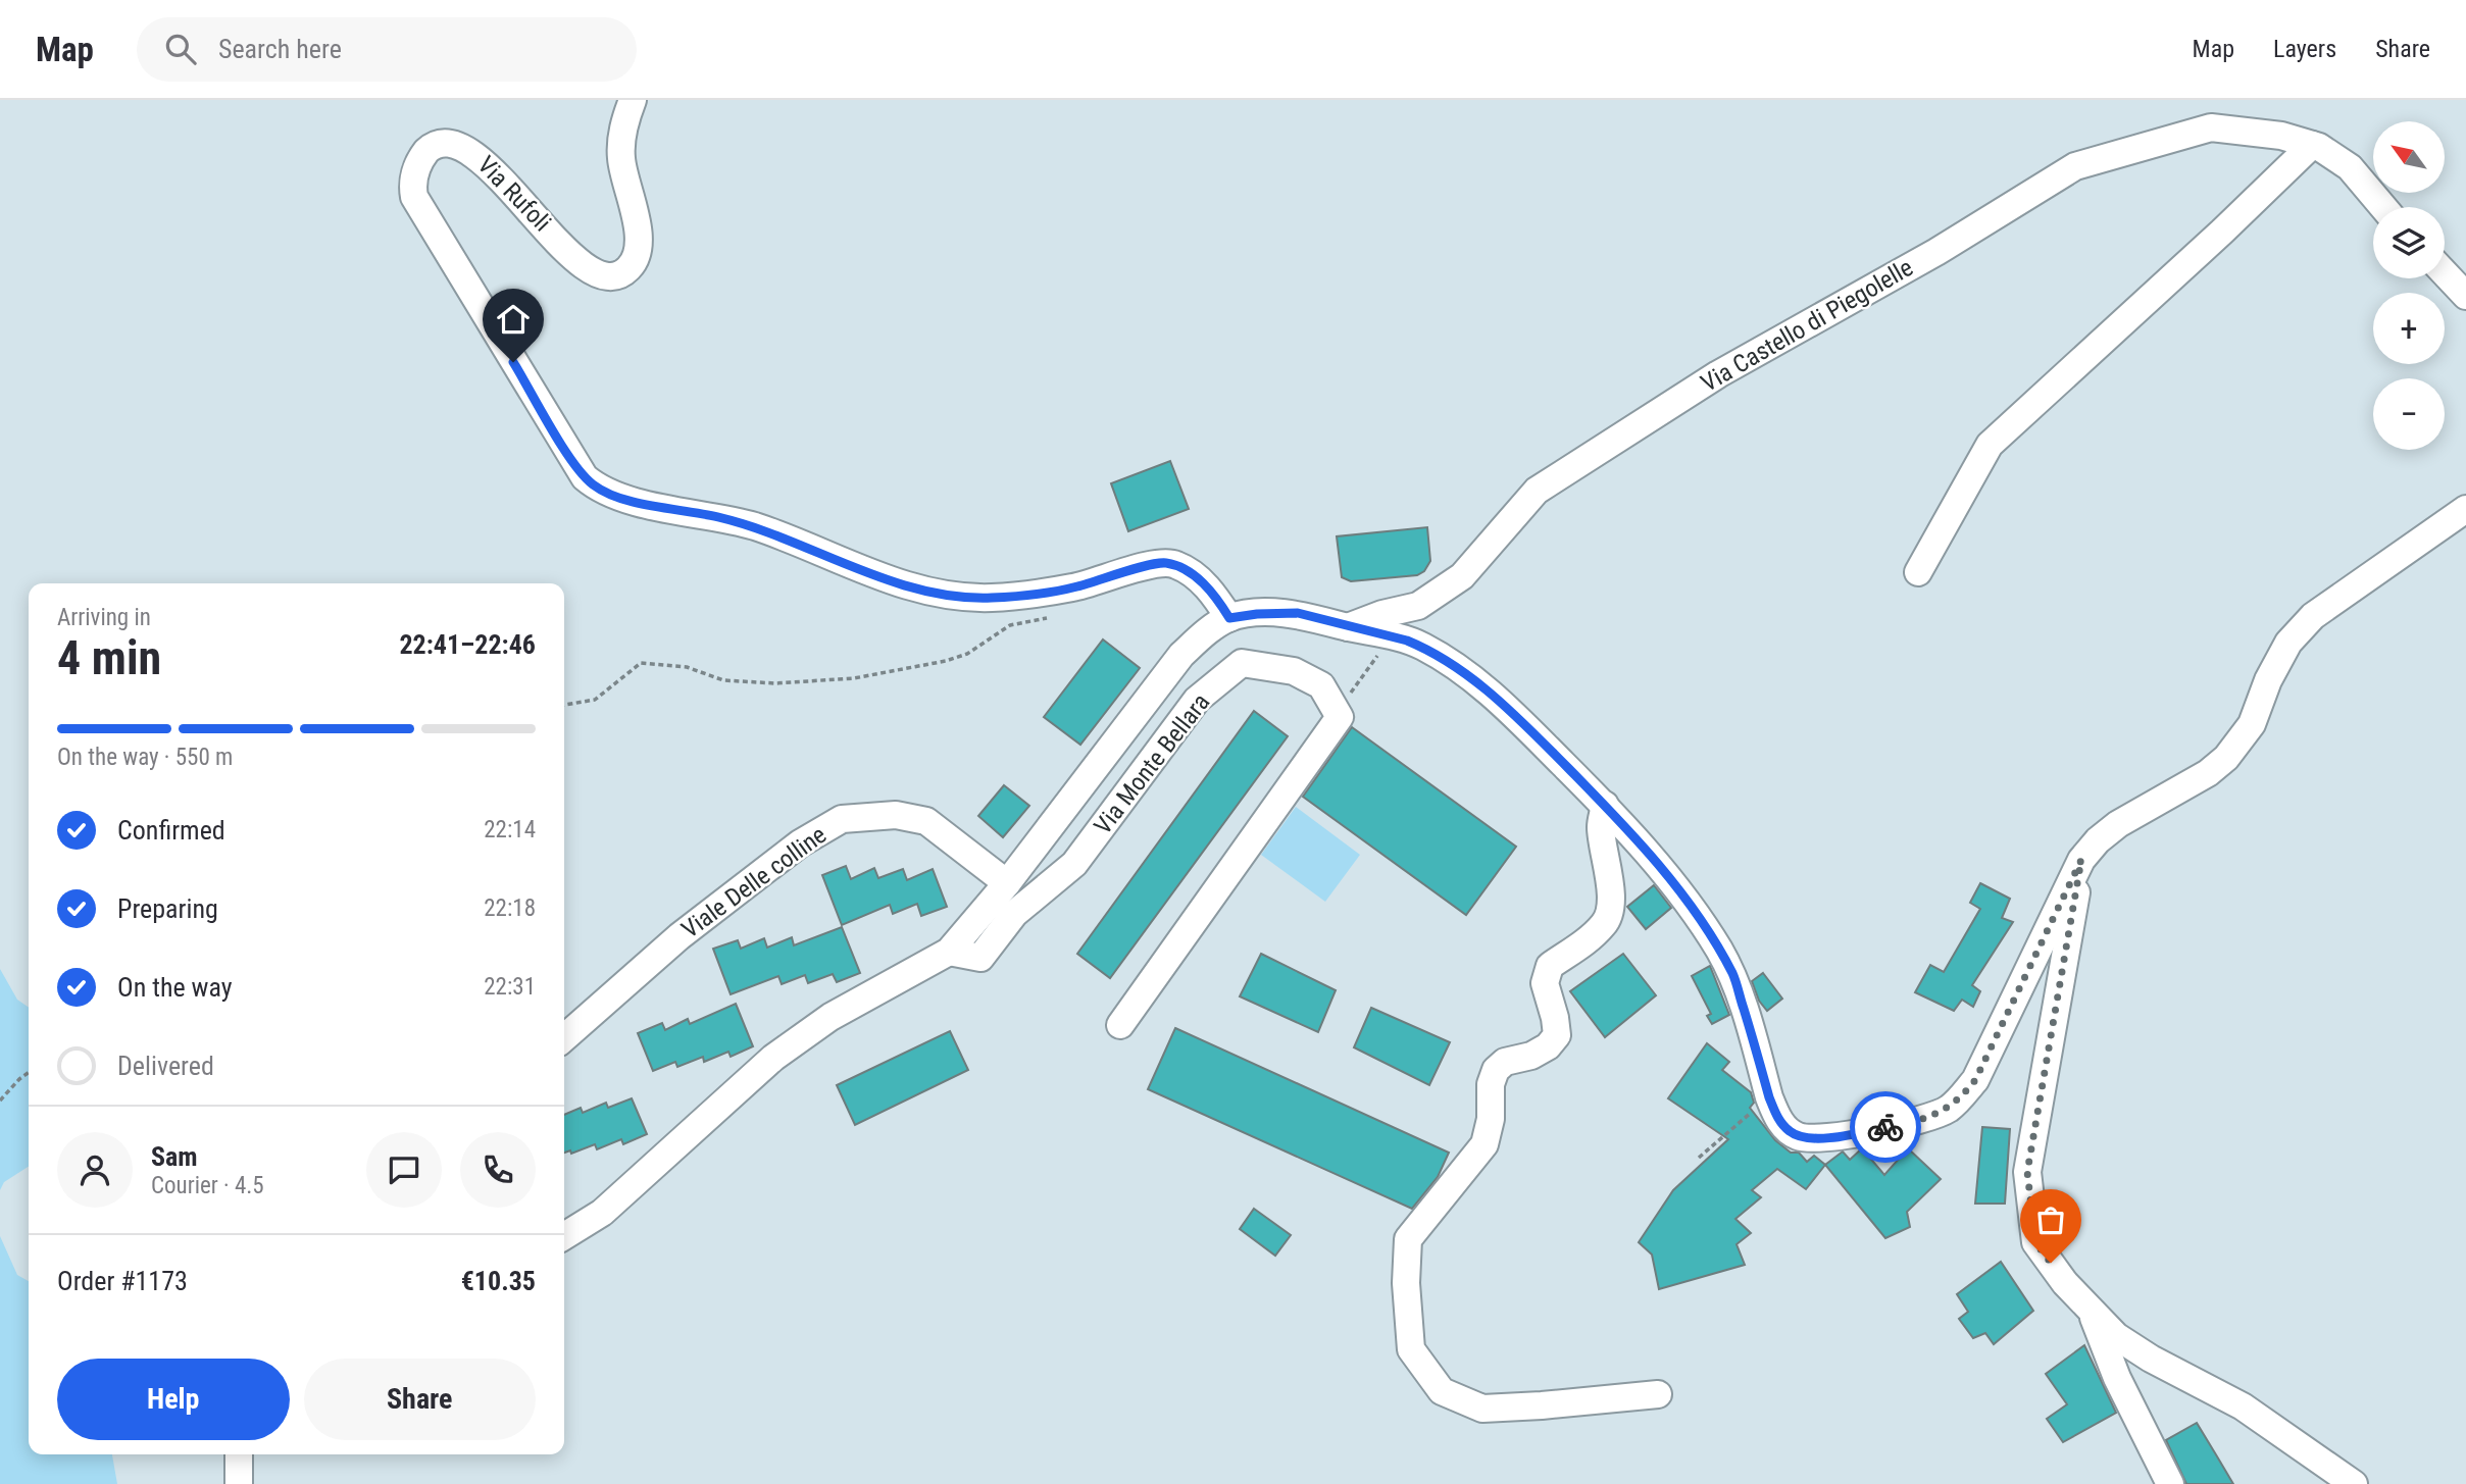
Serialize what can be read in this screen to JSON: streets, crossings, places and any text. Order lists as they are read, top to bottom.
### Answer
{
  "streets": {
    "street": [
      "Via Rufoli",
      "Via Castello di Piegolelle",
      "Via Monte Bellara",
      "Viale Delle colline"
    ]
  },
  "north": "top left",
  "page": {
    "header": "Map",
    "search": "Search here",
    "nav": ["Map", "Layers", "Share"],
    "map_buttons": ["+", "−"],
    "heading": ["4 min", "Arriving in", "22:41–22:46"],
    "panel": [
      "Sam",
      "Courier · 4.5",
      "Order #1173",
      "€10.35"
    ],
    "bar": "On the way · 550 m",
    "list": [
      ["Confirmed", "22:14"],
      ["Preparing", "22:18"],
      ["On the way", "22:31"],
      "Delivered"
    ],
    "buttons": ["Help", "Share"]
  }
}
